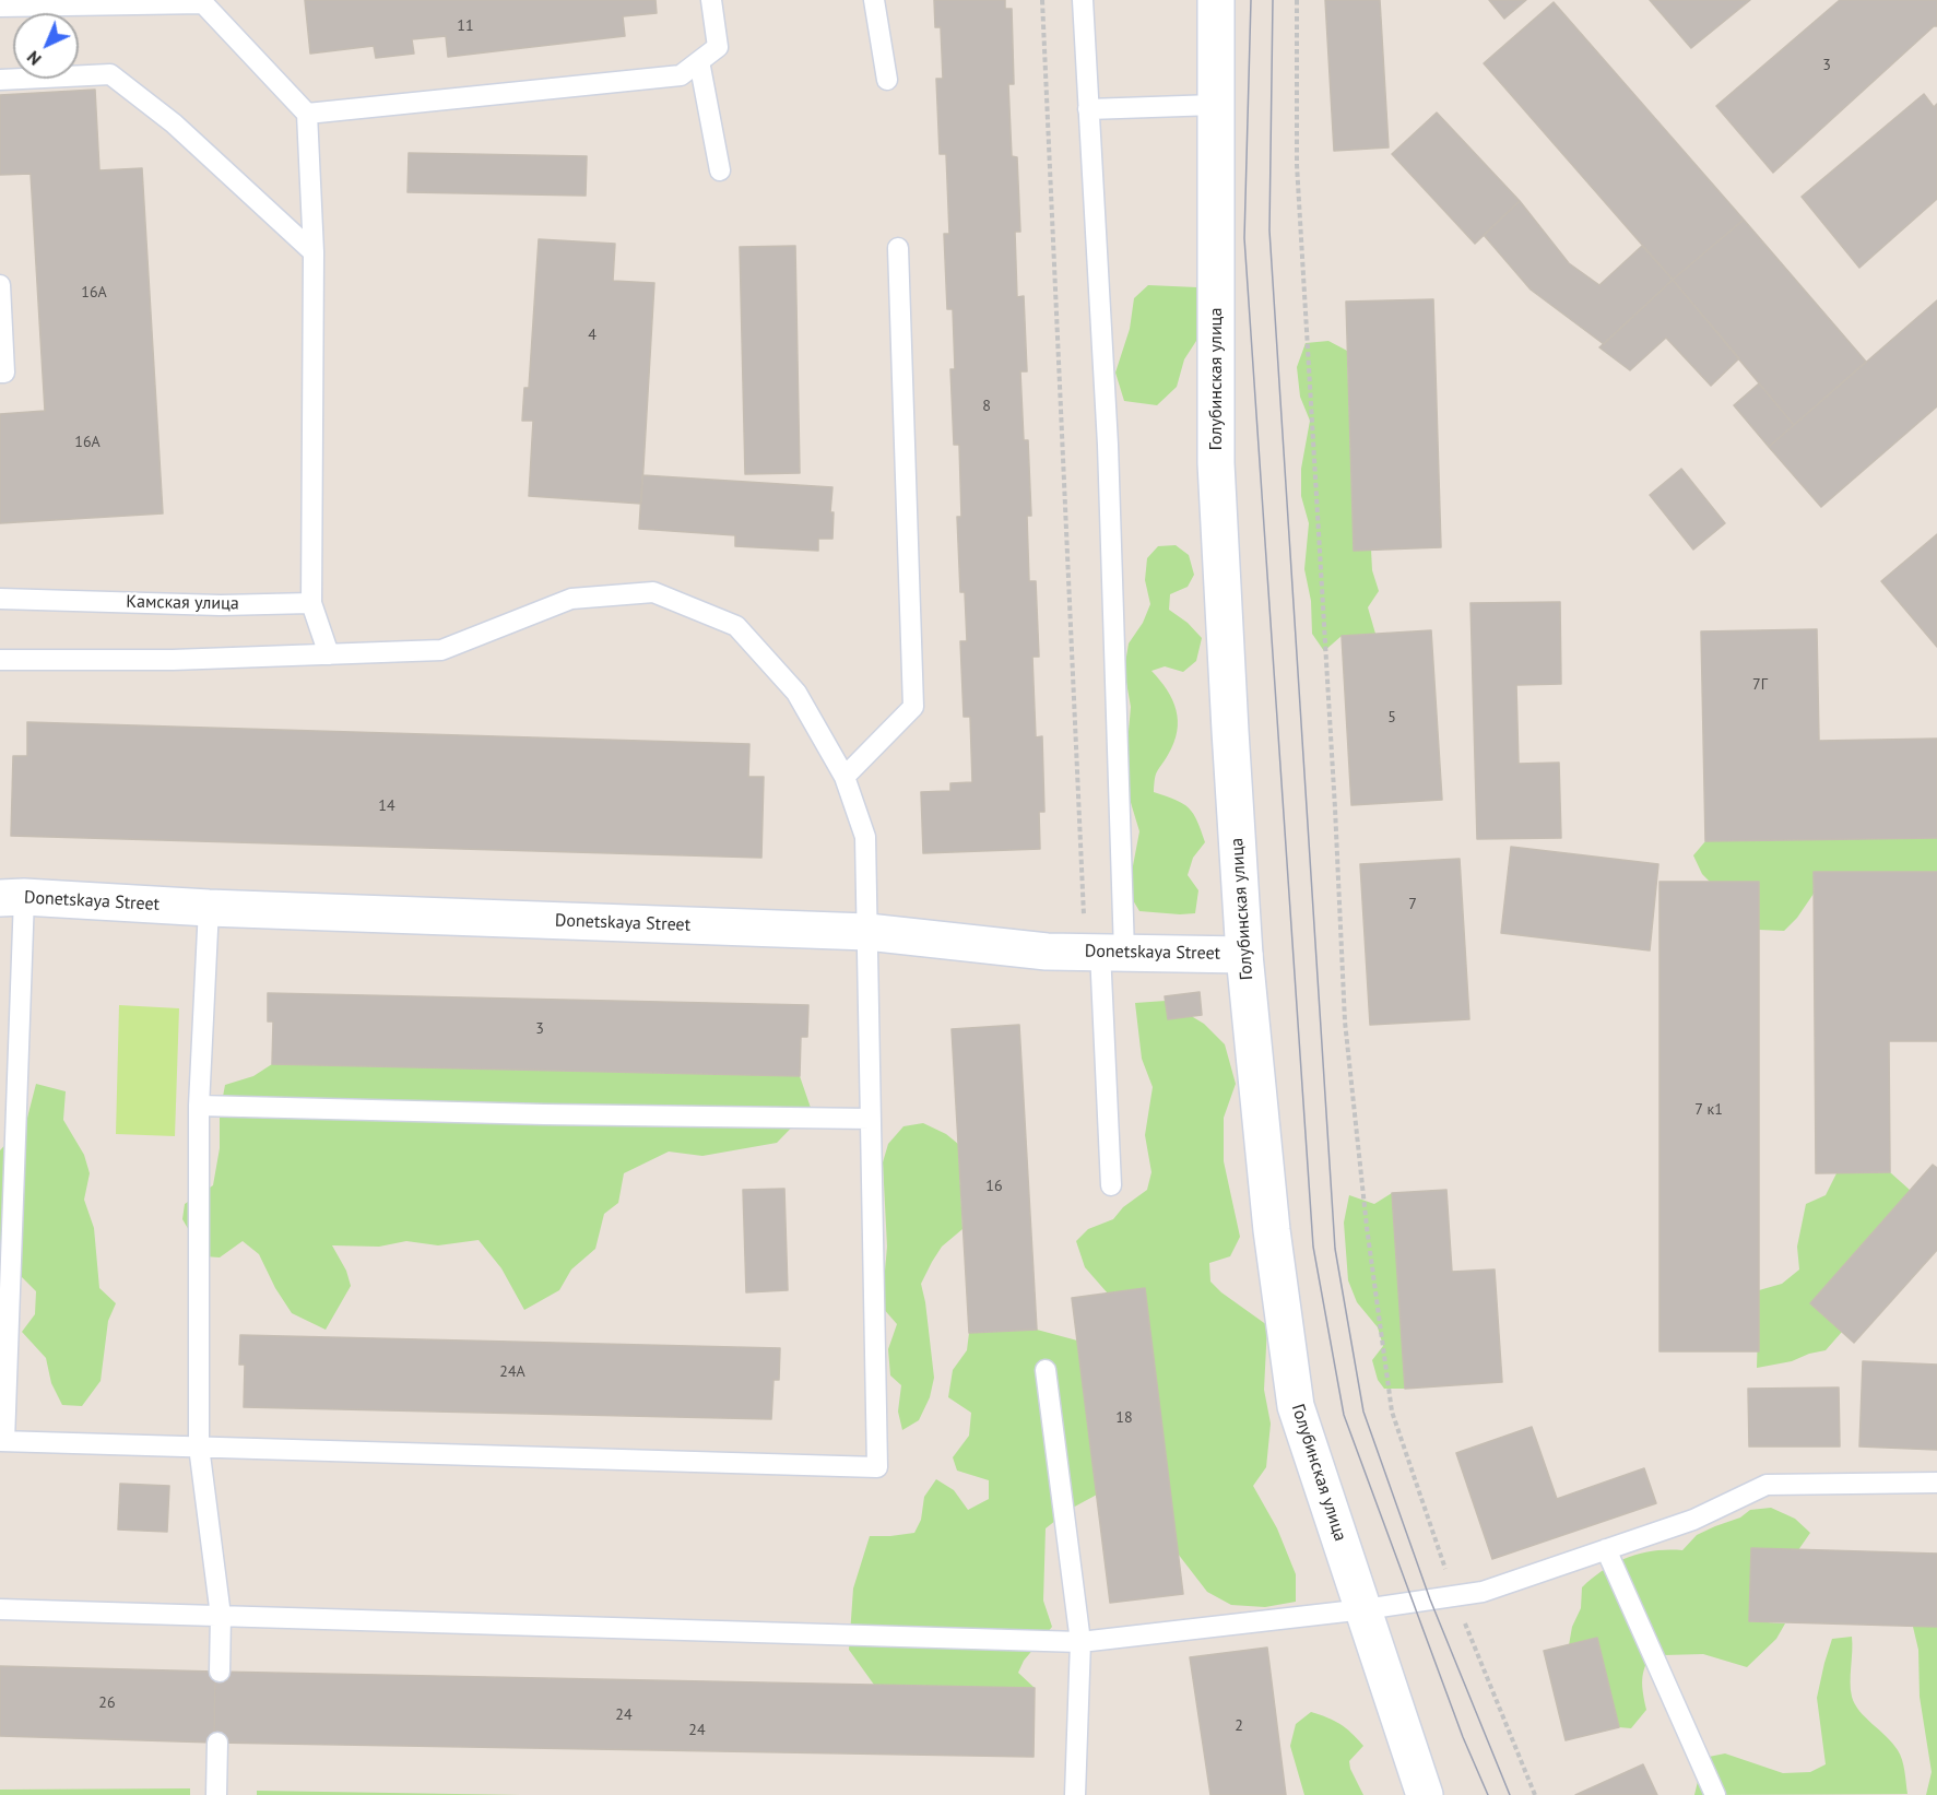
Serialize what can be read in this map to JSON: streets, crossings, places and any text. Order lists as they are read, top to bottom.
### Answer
{
  "streets": {
    "main road": ["Голубинская улица", "Donetskaya Street"],
    "lane": ["Камская улица"]
  },
  "crossings": [
    ["Голубинская улица", "Donetskaya Street"]
  ],
  "house_numbers": [
    "11",
    "3",
    "16А",
    "4",
    "8",
    "16А",
    "7Г",
    "5",
    "14",
    "7",
    "3",
    "7 к1",
    "16",
    "24А",
    "18",
    "26",
    "24",
    "2",
    "24"
  ],
  "north": "bottom left"
}
